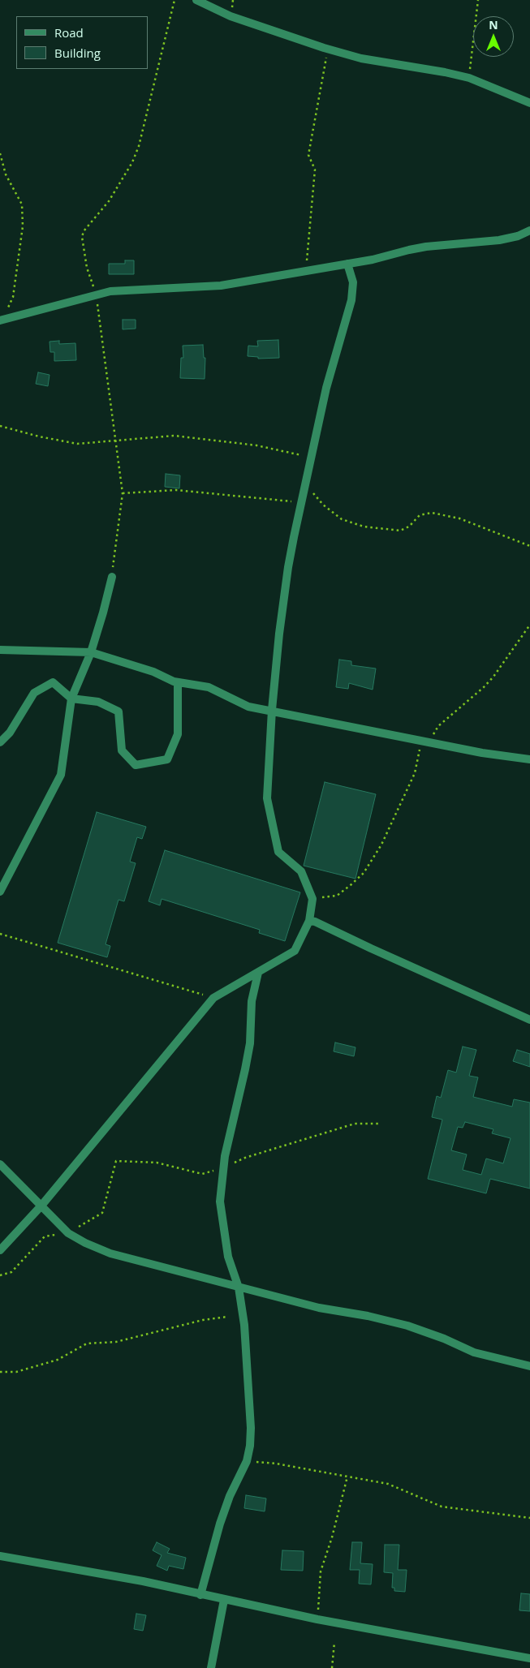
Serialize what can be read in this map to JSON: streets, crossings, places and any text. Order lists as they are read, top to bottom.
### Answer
{
  "legend": ["Road", "Building"],
  "north": "top"
}
